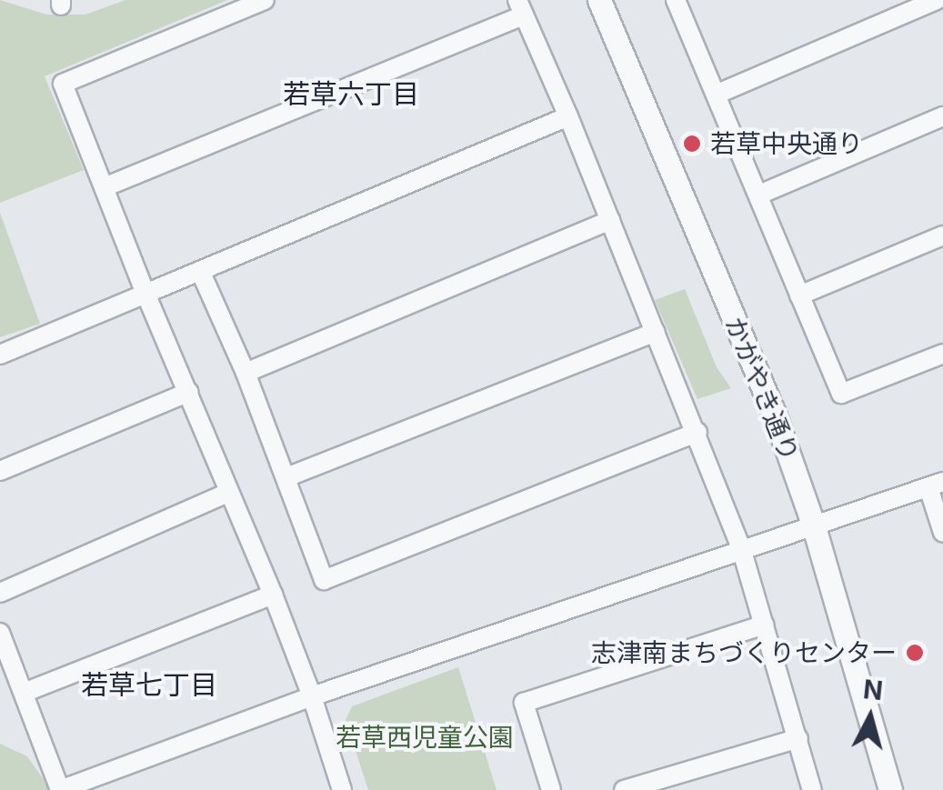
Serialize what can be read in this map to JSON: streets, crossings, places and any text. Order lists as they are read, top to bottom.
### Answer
{
  "streets": {
    "street": ["かがやき通り"]
  },
  "districts": ["若草六丁目", "若草七丁目"],
  "parks": ["若草西児童公園"],
  "places": ["若草中央通り", "志津南まちづくりセンター"],
  "north": "top"
}
